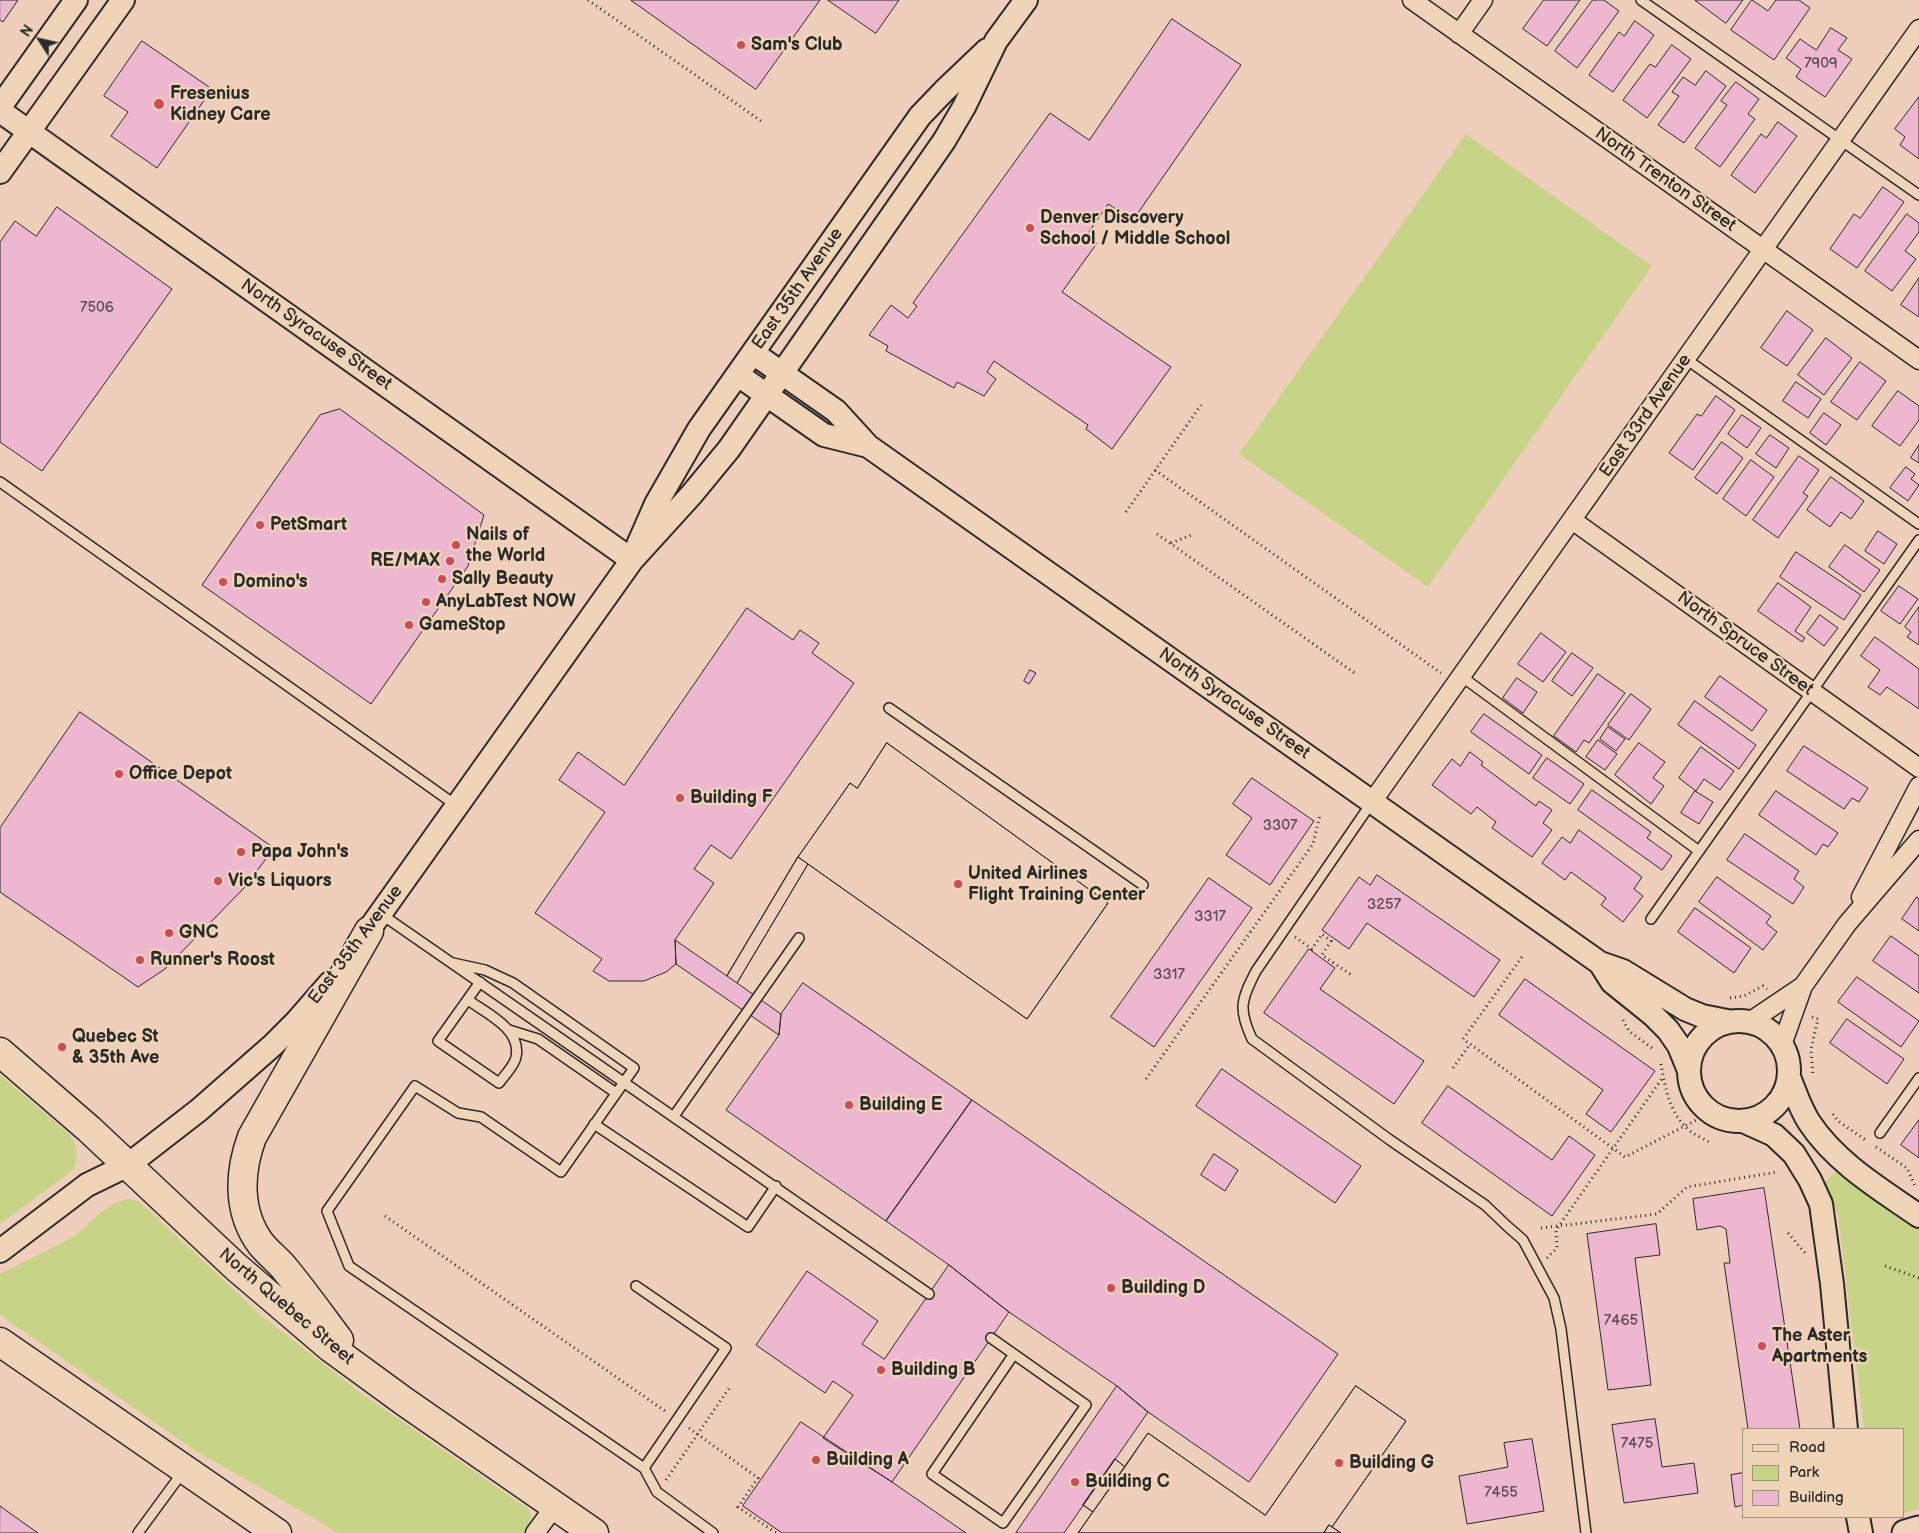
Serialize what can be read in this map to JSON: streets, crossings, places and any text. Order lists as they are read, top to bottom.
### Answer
{
  "streets": {
    "main road": ["North Quebec Street"],
    "street": [
      "North Trenton Street",
      "East 35th Avenue",
      "North Syracuse Street",
      "East 33rd Avenue",
      "North Spruce Street"
    ]
  },
  "crossings": [
    ["North Trenton Street", "East 33rd Avenue"],
    ["East 35th Avenue", "North Syracuse Street"],
    ["East 35th Avenue", "North Quebec Street"],
    ["North Syracuse Street", "East 33rd Avenue"],
    ["East 33rd Avenue", "North Spruce Street"]
  ],
  "places": [
    "Sam's Club",
    "Fresenius Kidney Care",
    "Denver Discovery School / Middle School",
    "PetSmart",
    "Nails of the World",
    "RE/MAX",
    "Sally Beauty",
    "Domino's",
    "AnyLabTest NOW",
    "GameStop",
    "Office Depot",
    "Building F",
    "Papa John's",
    "Vic's Liquors",
    "United Airlines Flight Training Center",
    "GNC",
    "Runner's Roost",
    "Quebec St & 35th Ave",
    "Building E",
    "Building D",
    "The Aster Apartments",
    "Building B",
    "Building A",
    "Building G",
    "Building C"
  ],
  "house_numbers": [
    "7909",
    "7506",
    "3307",
    "3257",
    "3317",
    "3317",
    "7465",
    "7475",
    "7455"
  ],
  "legend": ["Road", "Park", "Building"],
  "north": "top left"
}
